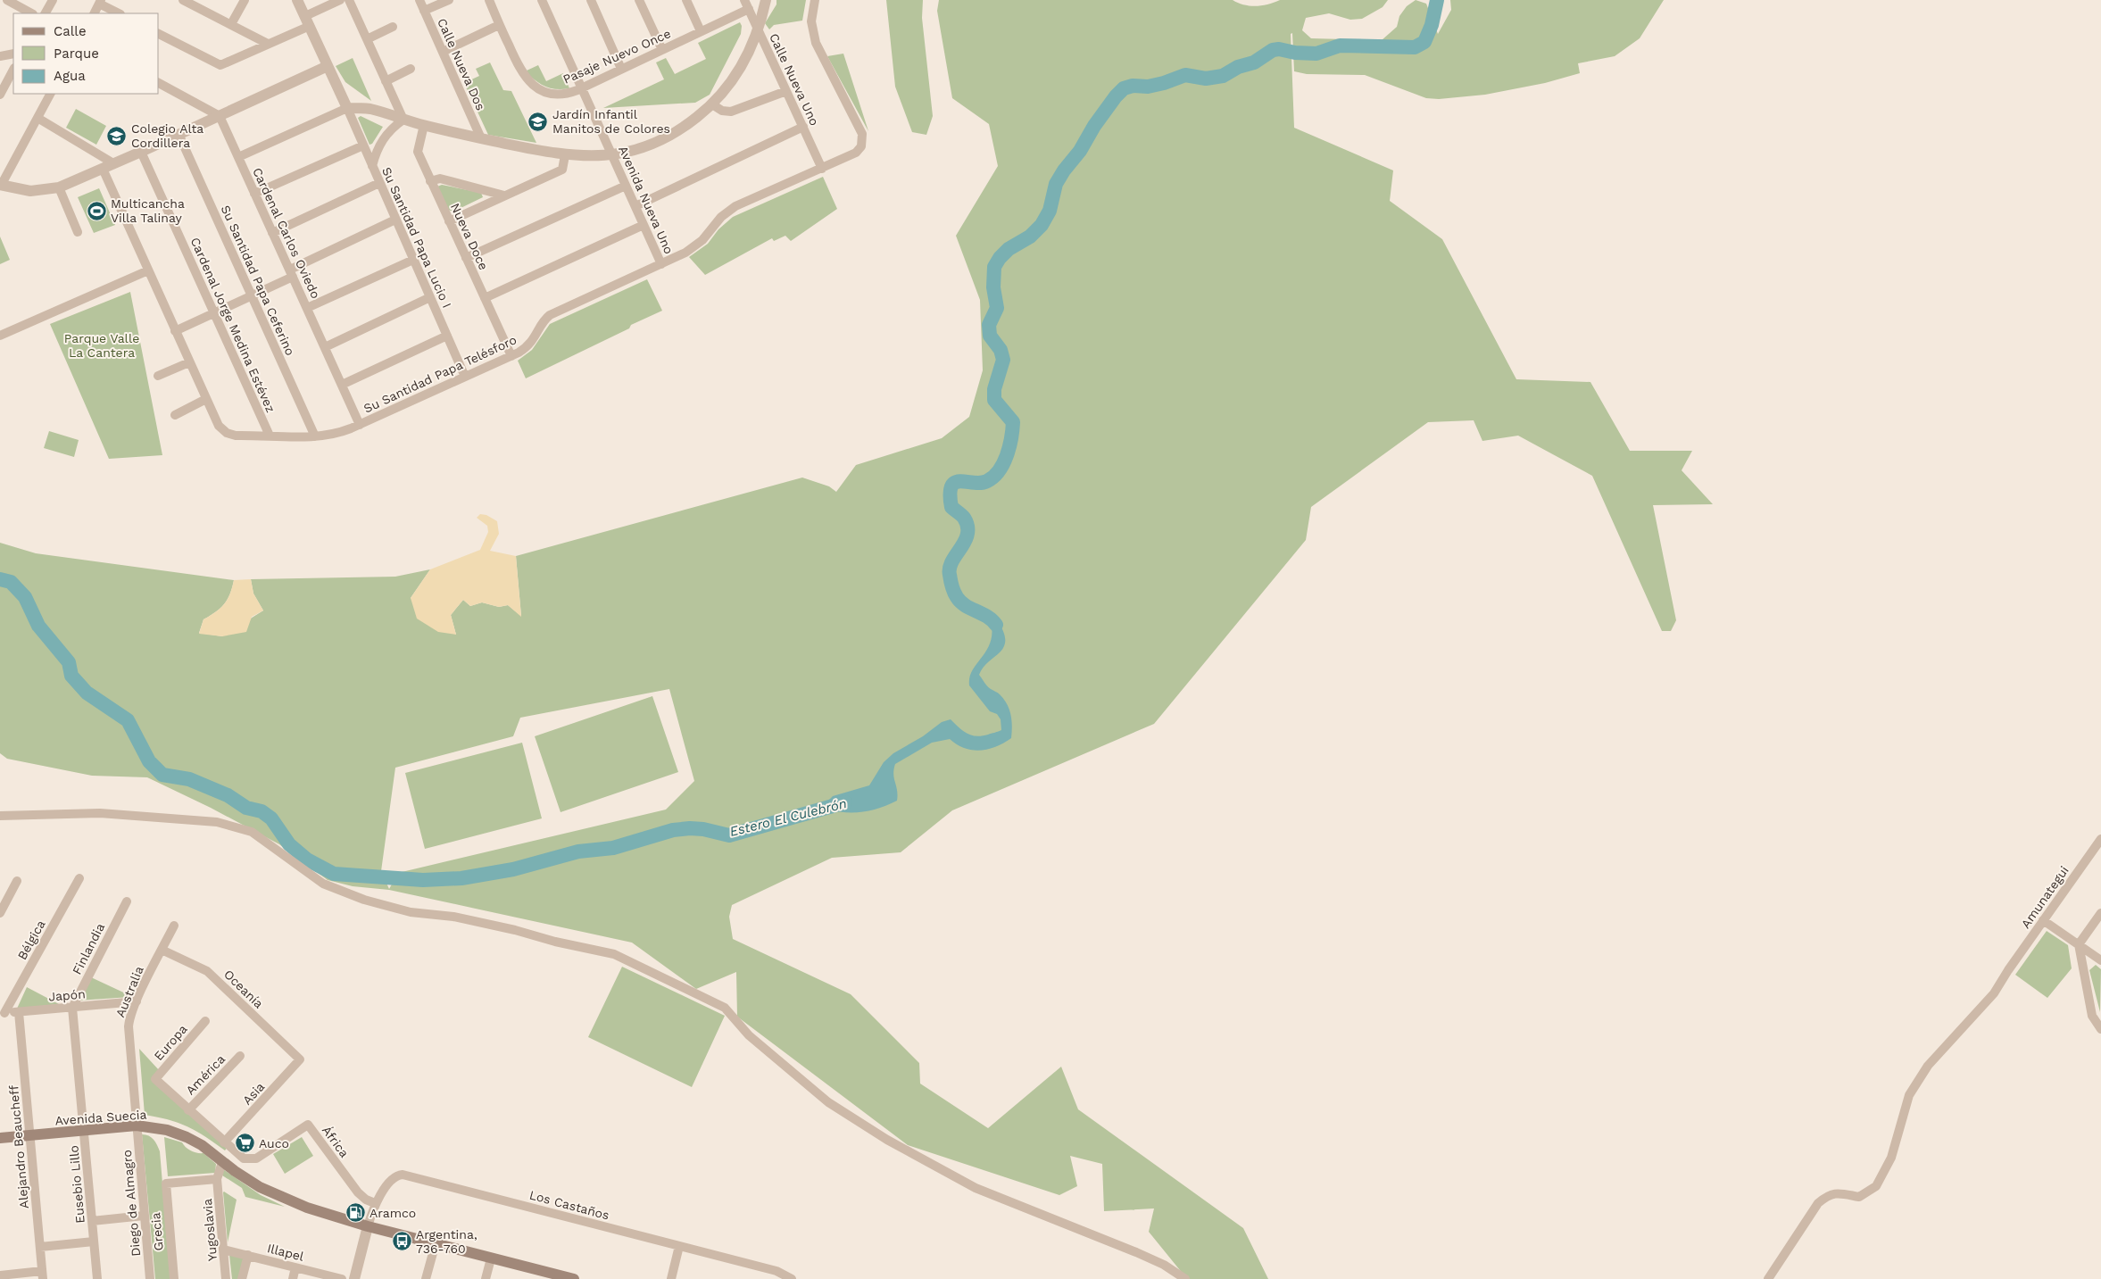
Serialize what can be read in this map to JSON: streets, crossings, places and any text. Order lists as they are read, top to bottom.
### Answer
{
  "streets": {
    "main road": ["Avenida Suecia"],
    "street": [
      "Pasaje Nuevo Once",
      "Calle Nueva Dos",
      "Calle Nueva Uno",
      "Avenida Nueva Uno",
      "Cardenal Carlos Oviedo",
      "Nueva Doce",
      "Su Santidad Papa Lucio I",
      "Su Santidad Papa Ceferino",
      "Cardenal Jorge Medina Estévez",
      "Su Santidad Papa Telésforo",
      "Amunategui",
      "Bélgica",
      "Finlandia",
      "Oceanía",
      "Australia",
      "Japón",
      "Europa",
      "América",
      "Asia",
      "África",
      "Alejandro Beaucheff",
      "Eusebio Lillo",
      "Diego de Almagro",
      "Los Castaños",
      "Yugoslavia",
      "Grecia",
      "Illapel"
    ]
  },
  "crossings": [
    ["Pasaje Nuevo Once", "Calle Nueva Uno"],
    ["Pasaje Nuevo Once", "Avenida Nueva Uno"],
    ["Calle Nueva Uno", "Su Santidad Papa Telésforo"],
    ["Avenida Nueva Uno", "Su Santidad Papa Telésforo"],
    ["Cardenal Carlos Oviedo", "Su Santidad Papa Telésforo"],
    ["Nueva Doce", "Su Santidad Papa Telésforo"],
    ["Su Santidad Papa Lucio I", "Su Santidad Papa Telésforo"],
    ["Su Santidad Papa Ceferino", "Su Santidad Papa Telésforo"],
    ["Cardenal Jorge Medina Estévez", "Su Santidad Papa Telésforo"],
    ["Bélgica", "Japón"],
    ["Finlandia", "Japón"],
    ["Finlandia", "Eusebio Lillo"],
    ["Oceanía", "Australia"],
    ["Oceanía", "Asia"],
    ["Australia", "Japón"],
    ["Australia", "Avenida Suecia"],
    ["Australia", "Diego de Almagro"],
    ["Japón", "Alejandro Beaucheff"],
    ["Japón", "Eusebio Lillo"],
    ["Europa", "América"],
    ["Asia", "África"],
    ["Avenida Suecia", "Alejandro Beaucheff"],
    ["Avenida Suecia", "Eusebio Lillo"],
    ["Avenida Suecia", "Diego de Almagro"],
    ["Avenida Suecia", "Los Castaños"],
    ["Avenida Suecia", "Yugoslavia"],
    ["África", "Los Castaños"],
    ["Yugoslavia", "Grecia"],
    ["Yugoslavia", "Illapel"]
  ],
  "water": ["Estero El Culebrón"],
  "parks": ["Parque Valle La Cantera"],
  "places": {
    "school or university": ["Jardín Infantil Manitos de Colores", "Colegio Alta Cordillera"],
    "sports": ["Multicancha Villa Talinay"],
    "supermarket": ["Auco"],
    "fuel station": ["Aramco"],
    "bus stop": ["Argentina, 736-760"]
  },
  "legend": ["Calle", "Parque", "Agua"]
}
